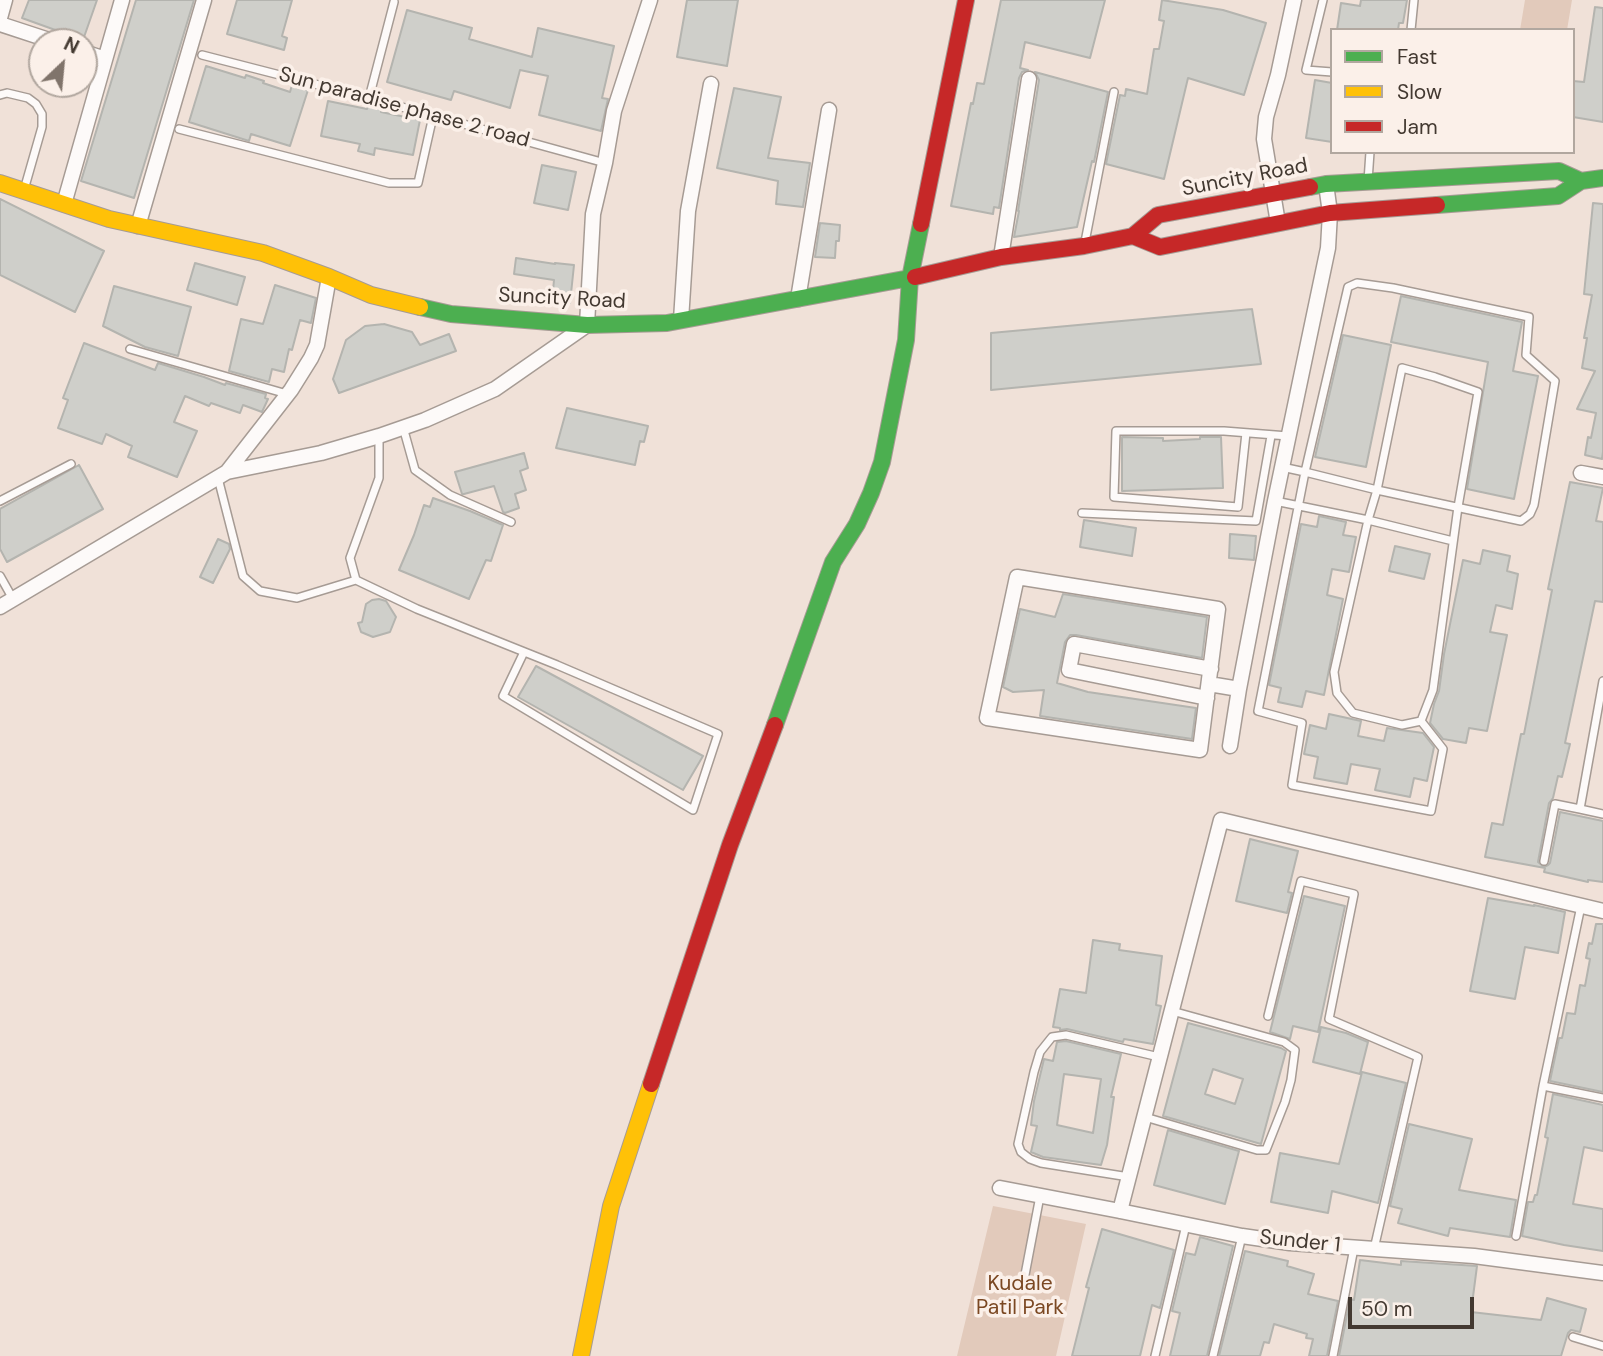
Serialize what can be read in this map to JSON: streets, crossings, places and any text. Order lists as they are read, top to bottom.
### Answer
{
  "streets": {
    "street": ["Suncity Road", "Sunder 1"],
    "lane": ["Sun paradise phase 2 road"]
  },
  "parks": ["Kudale Patil Park"],
  "legend": ["Fast", "Slow", "Jam"],
  "scale_bar": "50 m",
  "north": "top right"
}
